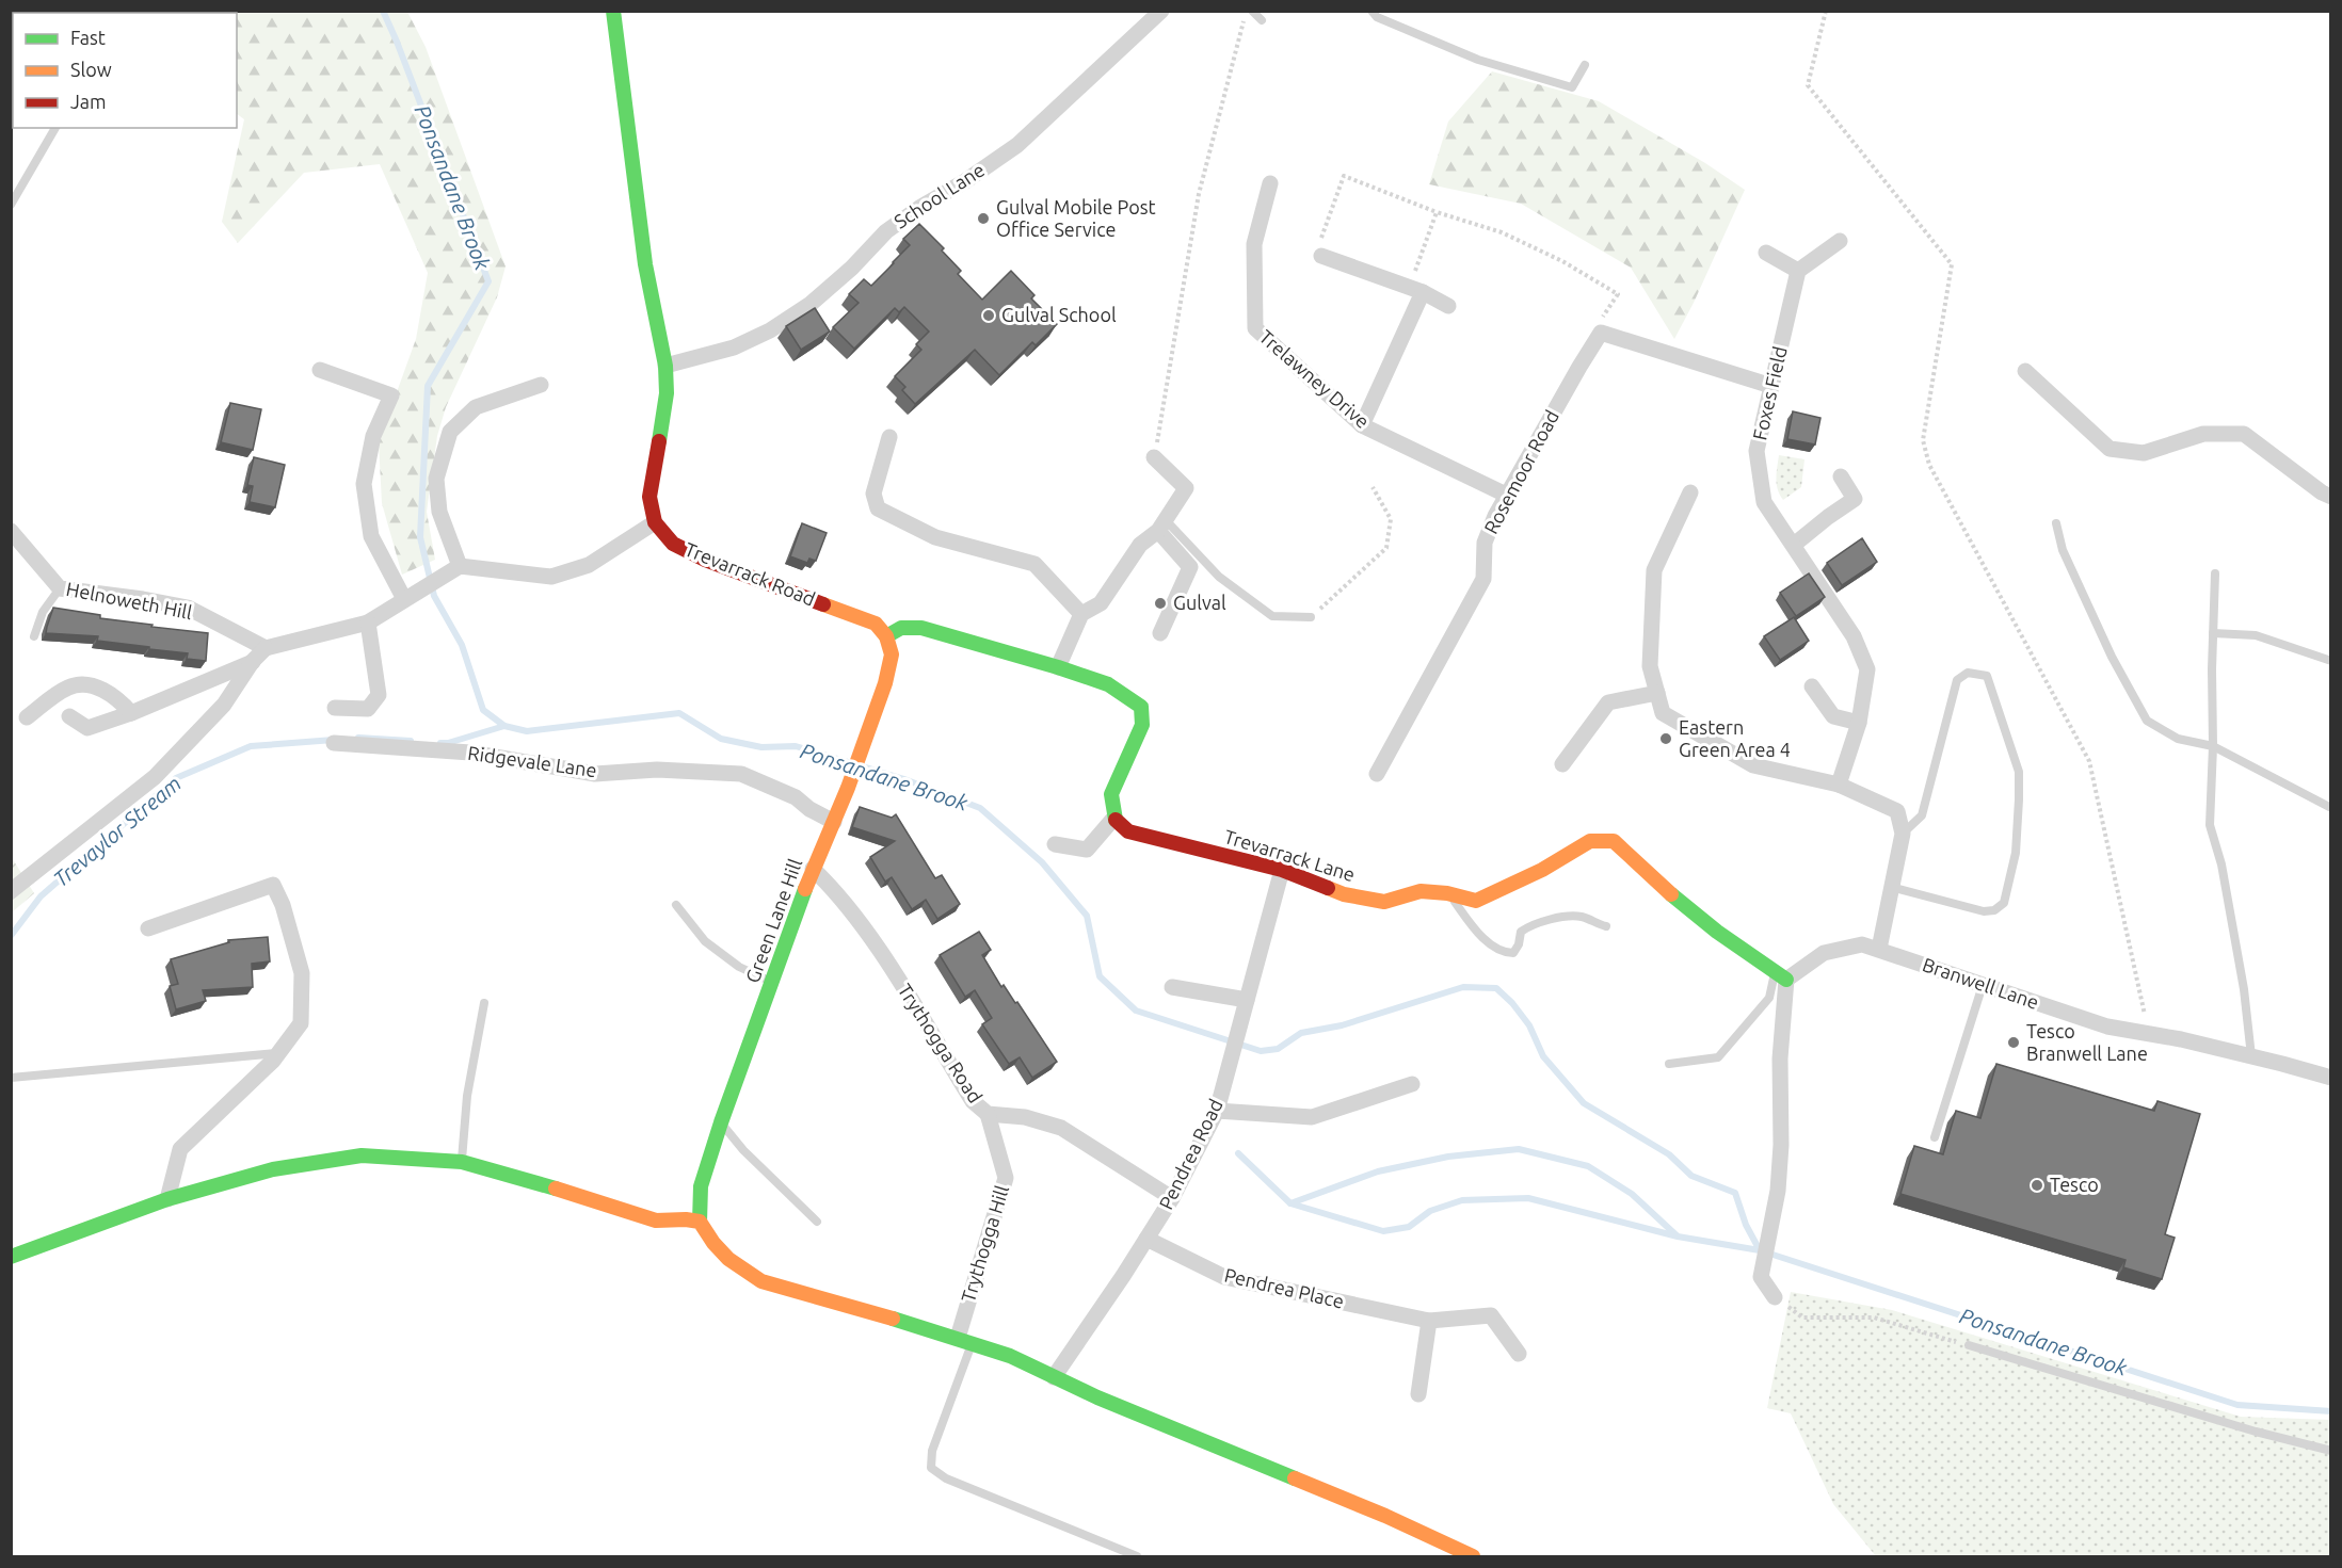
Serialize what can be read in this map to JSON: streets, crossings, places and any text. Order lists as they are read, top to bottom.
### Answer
{
  "streets": {
    "main road": ["Trevarrack Road", "Trevarrack Lane", "Green Lane Hill"],
    "street": [
      "School Lane",
      "Trelawney Drive",
      "Foxes Field",
      "Rosemoor Road",
      "Helnoweth Hill",
      "Ridgevale Lane",
      "Branwell Lane",
      "Trythogga Road",
      "Pendrea Road",
      "Trythogga Hill",
      "Pendrea Place"
    ]
  },
  "crossings": [
    ["Trelawney Drive", "Rosemoor Road"],
    ["Trevarrack Road", "Green Lane Hill"],
    ["Ridgevale Lane", "Green Lane Hill"],
    ["Trevarrack Lane", "Branwell Lane"],
    ["Trevarrack Lane", "Pendrea Road"],
    ["Green Lane Hill", "Trythogga Road"],
    ["Trythogga Road", "Pendrea Road"],
    ["Trythogga Road", "Trythogga Hill"],
    ["Pendrea Road", "Pendrea Place"]
  ],
  "water": ["Ponsandane Brook", "Trevaylor Stream"],
  "places": [
    "Gulval Mobile Post Office Service",
    "Gulval School",
    "Gulval",
    "Eastern Green Area 4",
    "Tesco Branwell Lane",
    "Tesco"
  ],
  "legend": ["Fast", "Slow", "Jam"]
}
